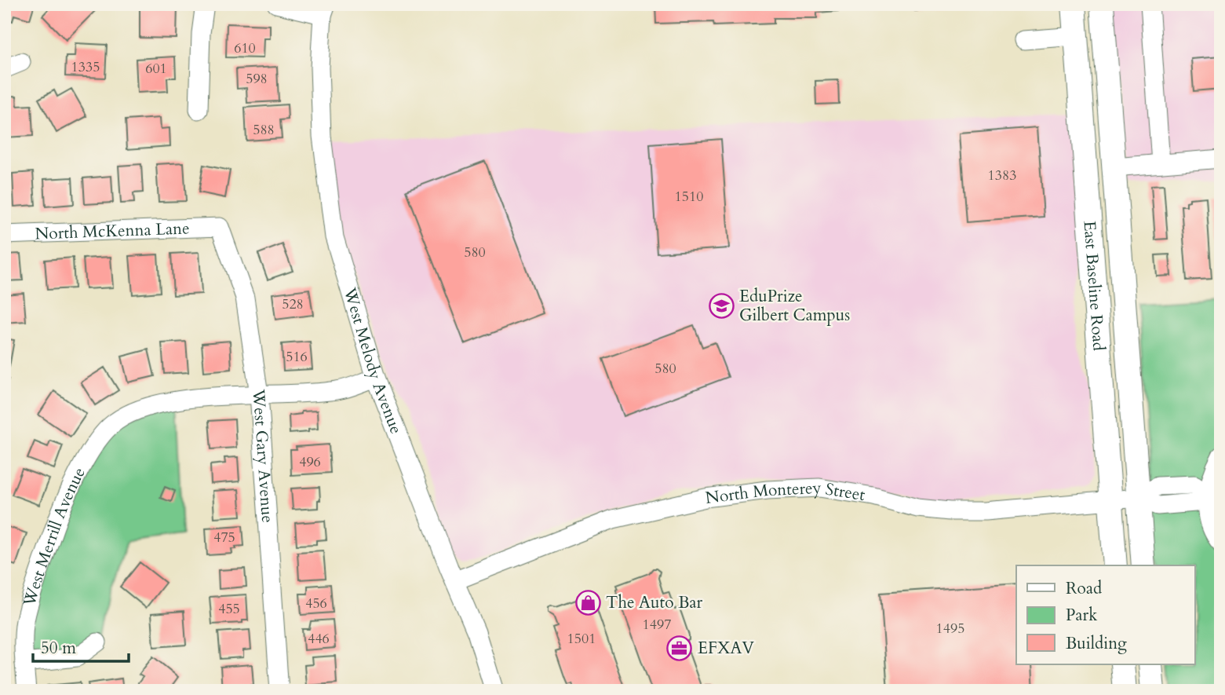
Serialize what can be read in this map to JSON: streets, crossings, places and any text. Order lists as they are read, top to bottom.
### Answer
{
  "streets": {
    "main road": ["East Baseline Road"],
    "street": [
      "North McKenna Lane",
      "West Melody Avenue",
      "West Gary Avenue",
      "North Monterey Street",
      "West Merrill Avenue"
    ]
  },
  "crossings": [
    ["North McKenna Lane", "West Gary Avenue"],
    ["East Baseline Road", "North Monterey Street"],
    ["West Melody Avenue", "North Monterey Street"],
    ["West Gary Avenue", "West Merrill Avenue"]
  ],
  "places": {
    "school or university": ["EduPrize Gilbert Campus"],
    "shop": ["The Auto Bar"],
    "office": ["EFXAV"]
  },
  "house_numbers": [
    "610",
    "1335",
    "601",
    "598",
    "588",
    "1383",
    "1510",
    "580",
    "528",
    "516",
    "580",
    "496",
    "475",
    "456",
    "455",
    "1497",
    "1495",
    "446",
    "1501"
  ],
  "legend": ["Road", "Park", "Building"],
  "scale_bar": "50 m"
}
